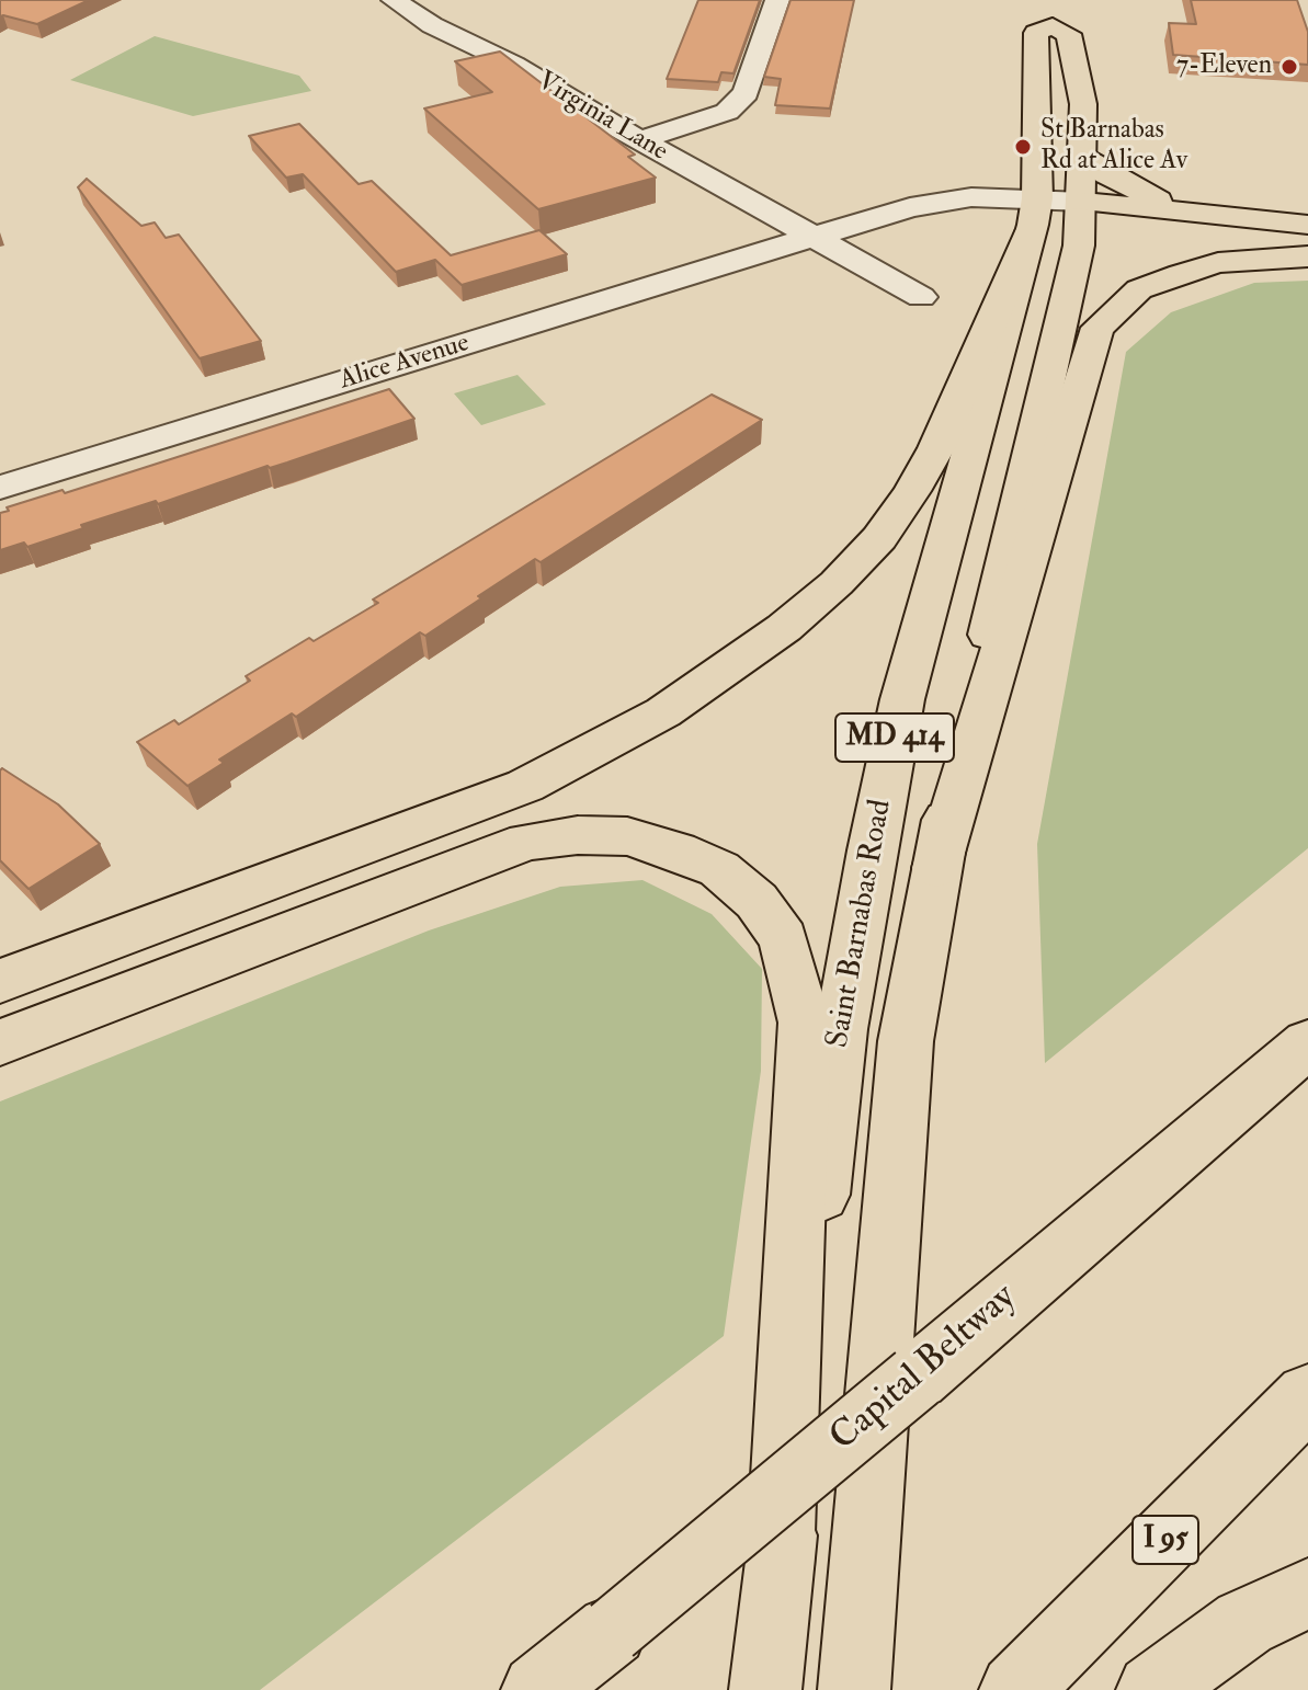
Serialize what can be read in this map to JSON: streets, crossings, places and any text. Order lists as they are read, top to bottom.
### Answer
{
  "streets": {
    "main road": [
      "MD 414",
      "Saint Barnabas Road",
      "Capital Beltway",
      "I 95"
    ],
    "street": ["Virginia Lane", "Alice Avenue"]
  },
  "crossings": [
    ["Virginia Lane", "Alice Avenue"]
  ],
  "places": ["7-Eleven", "St Barnabas Rd at Alice Av"]
}
